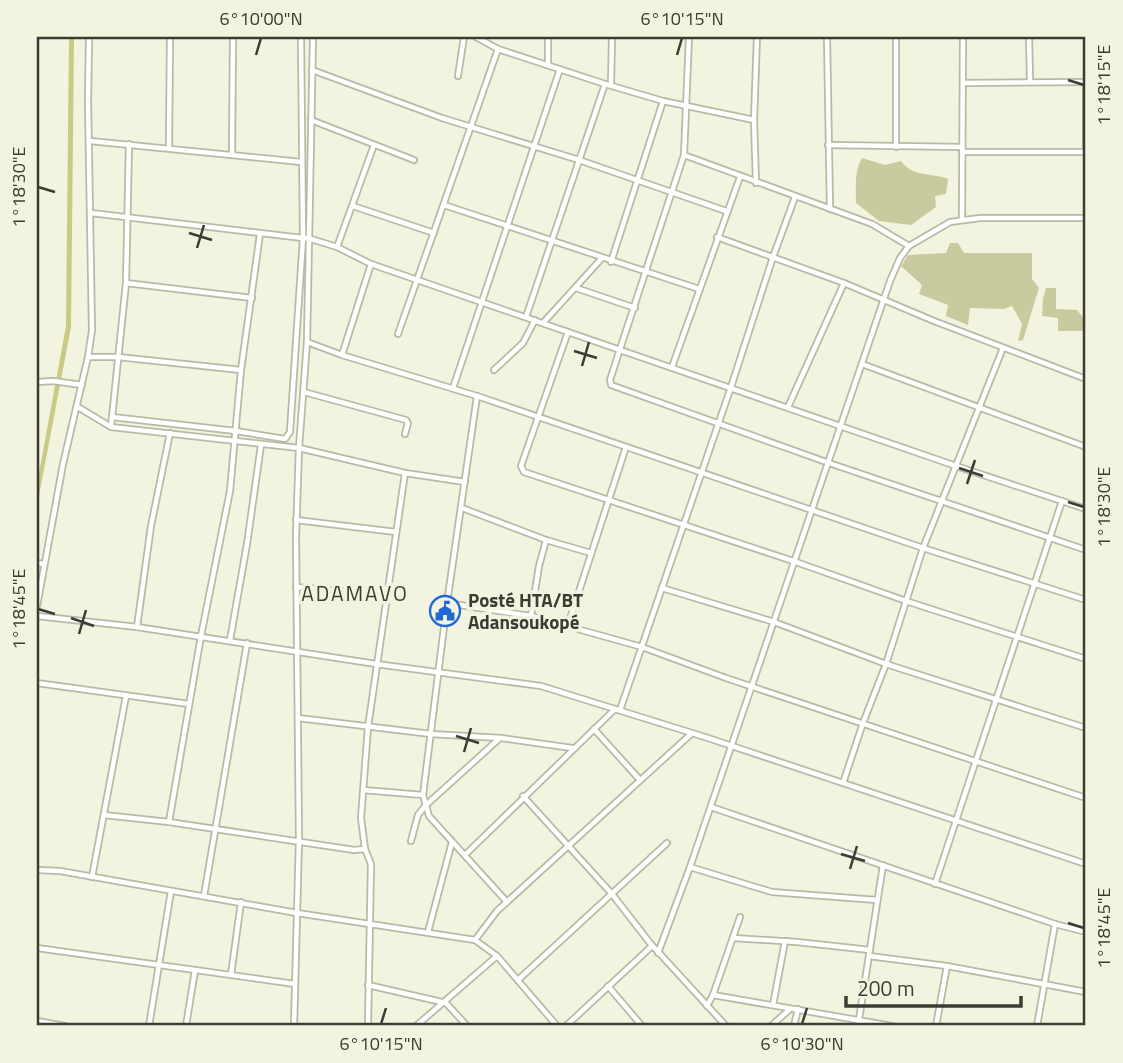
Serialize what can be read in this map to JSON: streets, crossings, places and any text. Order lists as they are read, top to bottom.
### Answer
{
  "districts": ["ADAMAVO"],
  "places": {
    "public building": ["Posté HTA/BT Adansoukopé"]
  },
  "scale_bar": "200 m",
  "coordinates": [
    "6°10'00\"N",
    "6°10'15\"N",
    "1°18'15\"E",
    "1°18'30\"E",
    "1°18'45\"E",
    "6°10'30\"N"
  ]
}
